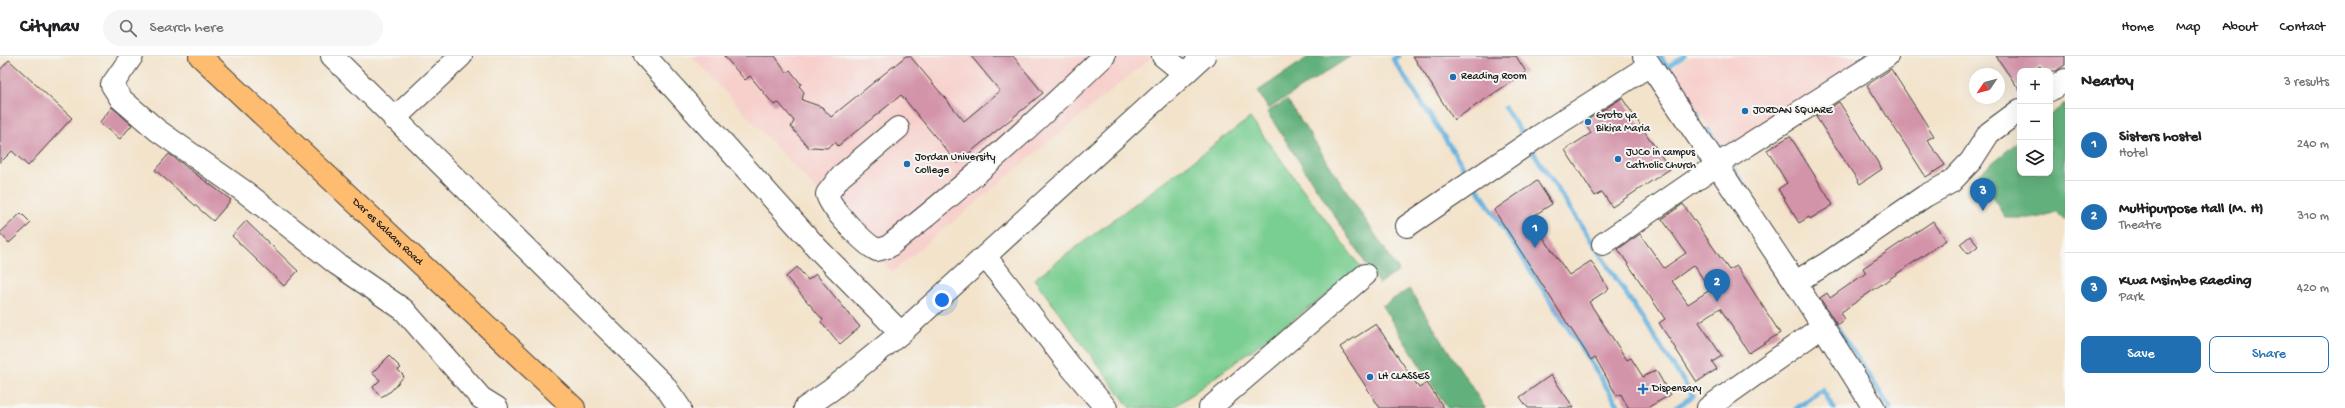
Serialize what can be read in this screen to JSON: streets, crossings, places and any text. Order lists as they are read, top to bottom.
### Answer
{
  "streets": {
    "highway": ["Dar es Salaam Road"]
  },
  "places": {
    "other": [
      "Reading Room",
      "JORDAN SQUARE",
      "Groto ya Bikira Maria",
      "JUCo in campus Catholic Church",
      "Jordan University College",
      "LH CLASSES"
    ],
    "health": ["Dispensary"]
  },
  "north": "bottom left",
  "page": {
    "header": "Citynav",
    "search": "Search here",
    "nav": [
      "Home",
      "Map",
      "About",
      "Contact"
    ],
    "heading": ["Nearby", "3 results"],
    "map_buttons": ["+", "−"],
    "list": [
      {
        "mark": "1",
        "name": "Sisters hostel",
        "note": "Hotel",
        "value": "240 m"
      },
      {
        "mark": "2",
        "name": "Multipurpose Hall (M. H)",
        "note": "Theatre",
        "value": "310 m"
      },
      {
        "mark": "3",
        "name": "Kwa Msimbe Raeding",
        "note": "Park",
        "value": "420 m"
      }
    ],
    "pins": ["3", "1", "2"],
    "buttons": ["Save", "Share"]
  }
}
